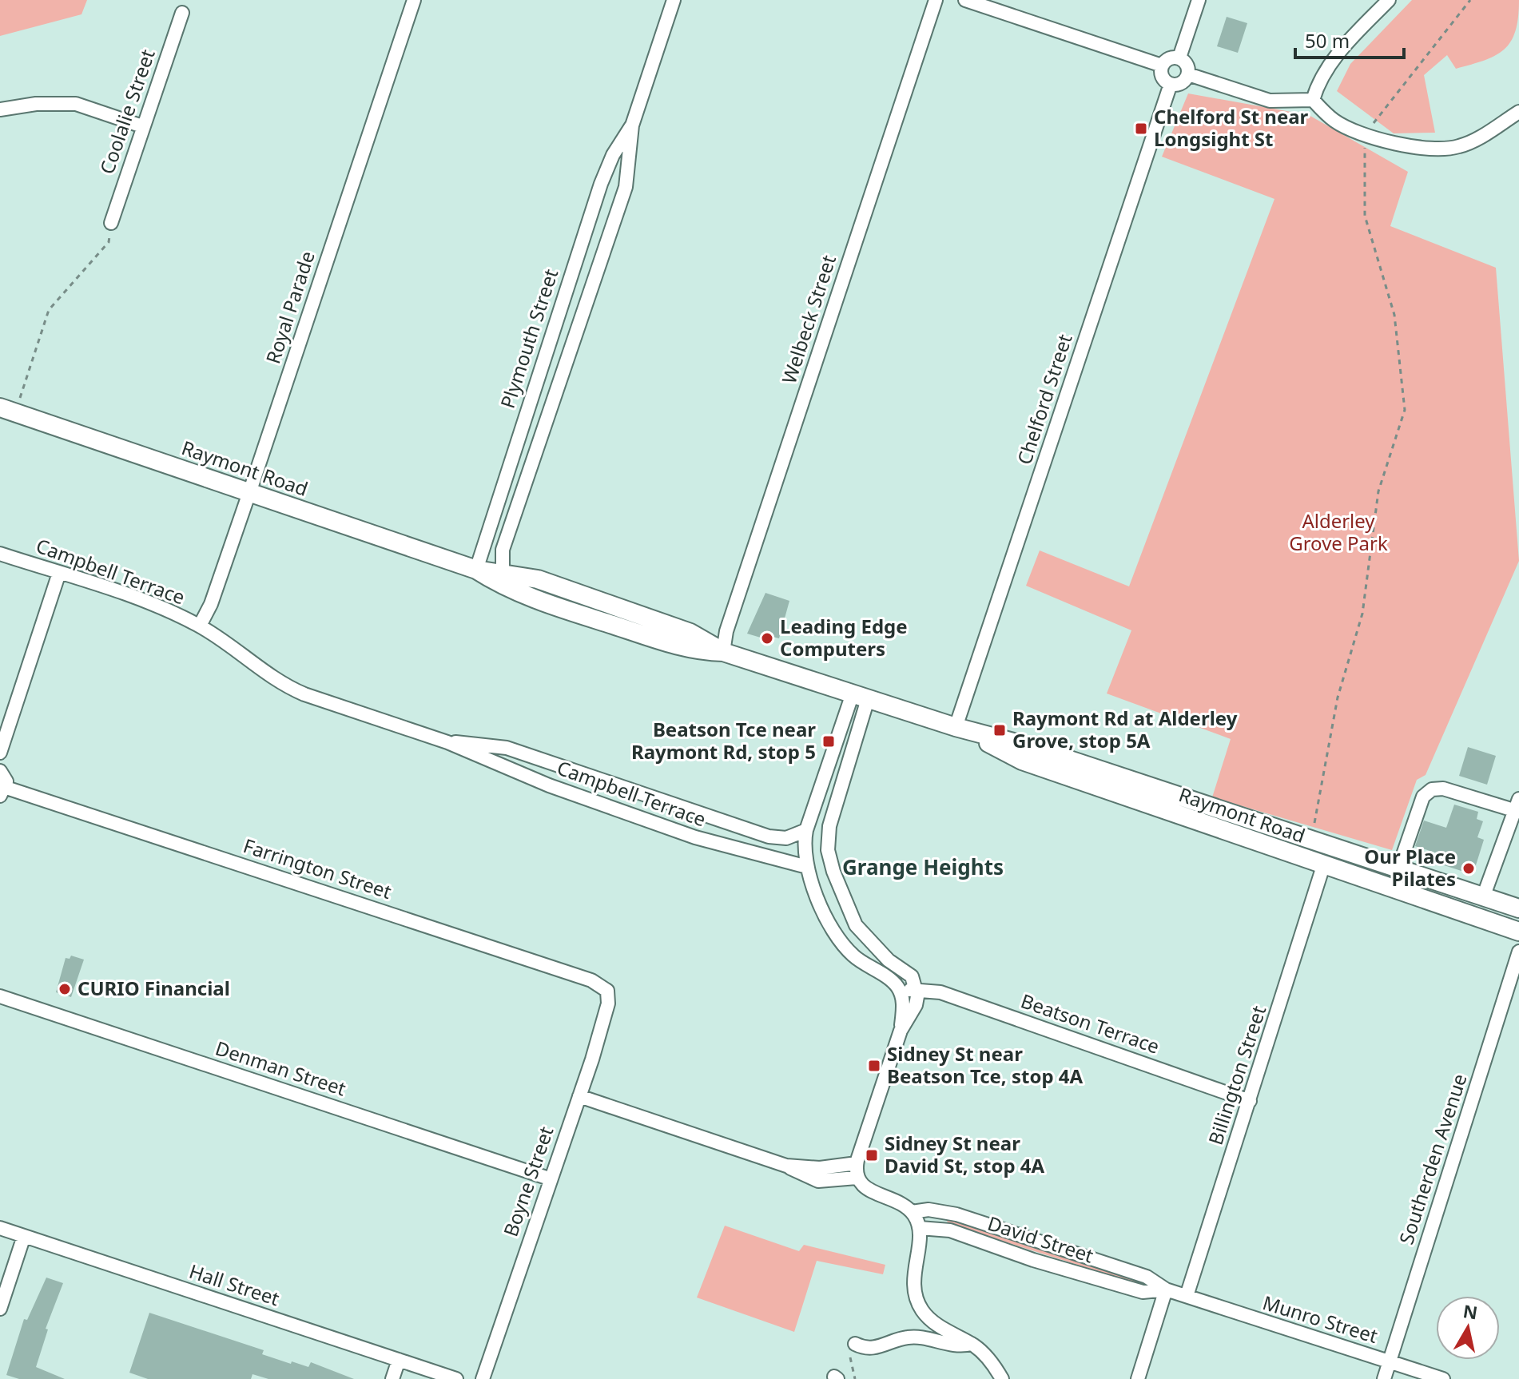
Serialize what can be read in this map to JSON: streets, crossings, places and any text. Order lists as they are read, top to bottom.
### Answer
{
  "streets": {
    "main road": ["Raymont Road"],
    "street": [
      "Coolalie Street",
      "Royal Parade",
      "Welbeck Street",
      "Plymouth Street",
      "Chelford Street",
      "Campbell Terrace",
      "Farrington Street",
      "Beatson Terrace",
      "Denman Street",
      "Billington Street",
      "Southerden Avenue",
      "Boyne Street",
      "David Street",
      "Hall Street",
      "Munro Street"
    ]
  },
  "crossings": [
    ["Royal Parade", "Raymont Road"],
    ["Royal Parade", "Campbell Terrace"],
    ["Welbeck Street", "Raymont Road"],
    ["Plymouth Street", "Raymont Road"],
    ["Chelford Street", "Raymont Road"],
    ["Raymont Road", "Billington Street"],
    ["Farrington Street", "Boyne Street"],
    ["Beatson Terrace", "Billington Street"],
    ["Denman Street", "Boyne Street"],
    ["Billington Street", "David Street"],
    ["Billington Street", "Munro Street"],
    ["Southerden Avenue", "Munro Street"],
    ["David Street", "Munro Street"]
  ],
  "districts": ["Grange Heights"],
  "parks": ["Alderley Grove Park"],
  "places": {
    "transit": [
      "Chelford St near Longsight St",
      "Raymont Rd at Alderley Grove, stop 5A",
      "Beatson Tce near Raymont Rd, stop 5",
      "Sidney St near Beatson Tce, stop 4A",
      "Sidney St near David St, stop 4A"
    ],
    "other": ["Leading Edge Computers", "Our Place Pilates", "CURIO Financial"]
  },
  "scale_bar": "50 m",
  "north": "top"
}
